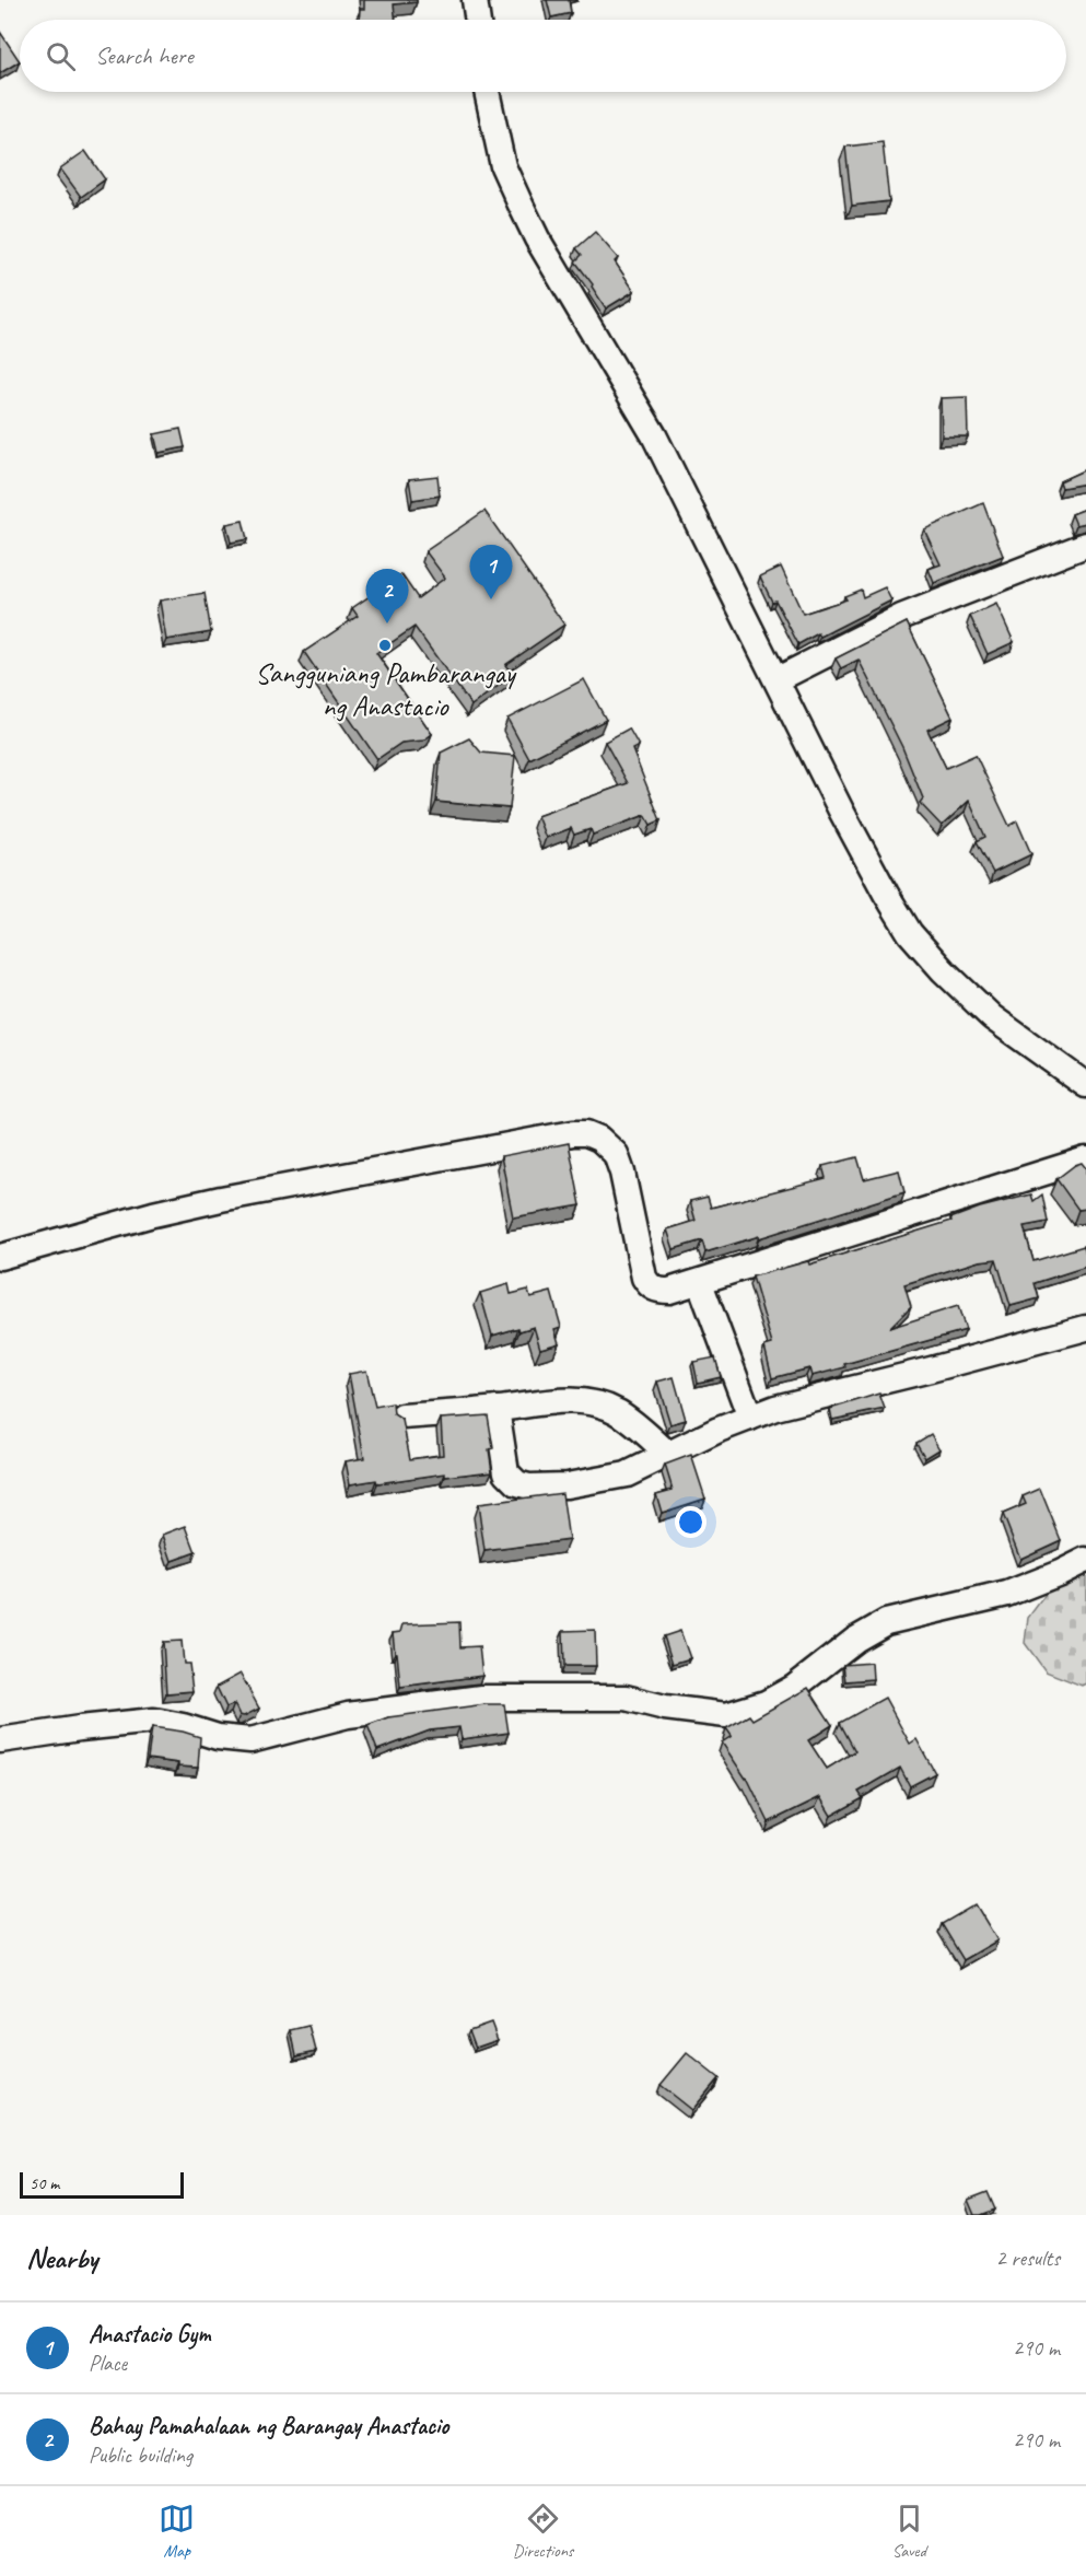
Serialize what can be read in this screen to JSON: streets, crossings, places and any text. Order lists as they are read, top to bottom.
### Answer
{
  "places": ["Sangguniang Pambarangay ng Anastacio"],
  "scale_bar": "50 m",
  "page": {
    "search": "Search here",
    "pins": ["1", "2"],
    "scale": "50 m",
    "heading": ["Nearby", "2 results"],
    "list": [
      {
        "mark": "1",
        "name": "Anastacio Gym",
        "note": "Place",
        "value": "290 m"
      },
      {
        "mark": "2",
        "name": "Bahay Pamahalaan ng Barangay Anastacio",
        "note": "Public building",
        "value": "290 m"
      }
    ],
    "nav": ["Map", "Directions", "Saved"]
  }
}
